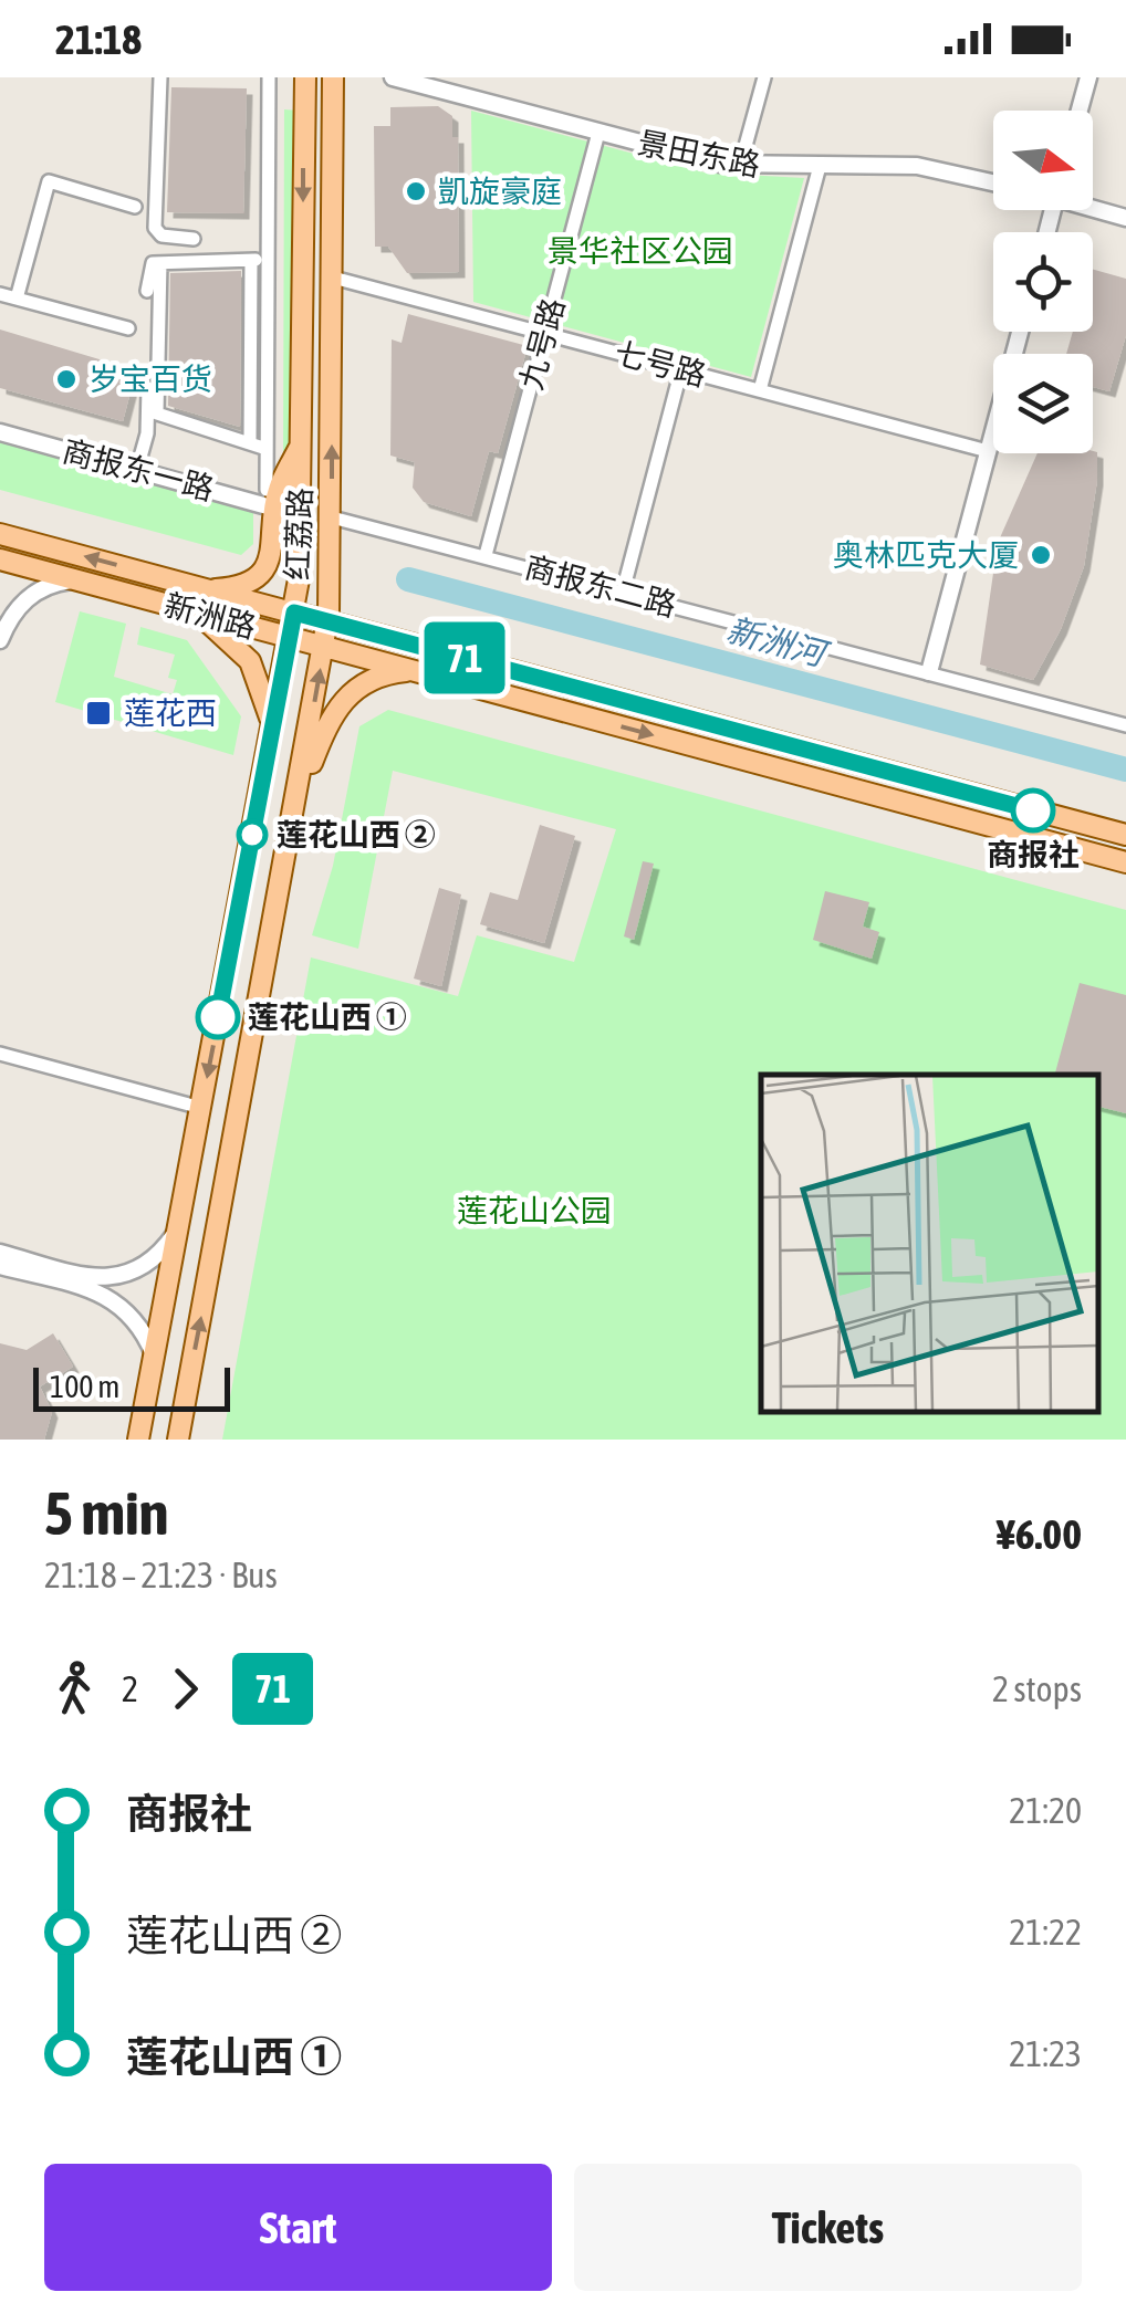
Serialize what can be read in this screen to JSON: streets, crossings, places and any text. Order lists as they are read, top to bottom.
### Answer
{
  "streets": {
    "main road": ["红荔路", "新洲路"],
    "street": [
      "景田东路",
      "九号路",
      "七号路",
      "商报东一路",
      "商报东二路"
    ]
  },
  "crossings": [
    ["景田东路", "九号路"],
    ["九号路", "七号路"],
    ["九号路", "商报东二路"],
    ["七号路", "红荔路"],
    ["红荔路", "商报东二路"],
    ["红荔路", "新洲路"]
  ],
  "water": ["新洲河"],
  "parks": ["景华社区公园", "莲花山公园"],
  "places": {
    "other": [
      "凱旋豪庭",
      "岁宝百货",
      "奥林匹克大厦",
      "商报社",
      "莲花山西 ②",
      "莲花山西 ①"
    ],
    "transit": ["莲花西"]
  },
  "lines": ["bus line 71"],
  "scale_bar": "100 m",
  "north": "right",
  "page": {
    "status": "21:18",
    "on_map": "71",
    "scale": "100 m",
    "heading": ["5 min", "21:18 – 21:23 · Bus", "¥6.00"],
    "legs": ["2", "71", "2 stops"],
    "list": [
      {
        "name": "商报社",
        "value": "21:20"
      },
      {
        "name": "莲花山西 ②",
        "value": "21:22"
      },
      {
        "name": "莲花山西 ①",
        "value": "21:23"
      }
    ],
    "buttons": ["Start", "Tickets"]
  }
}
